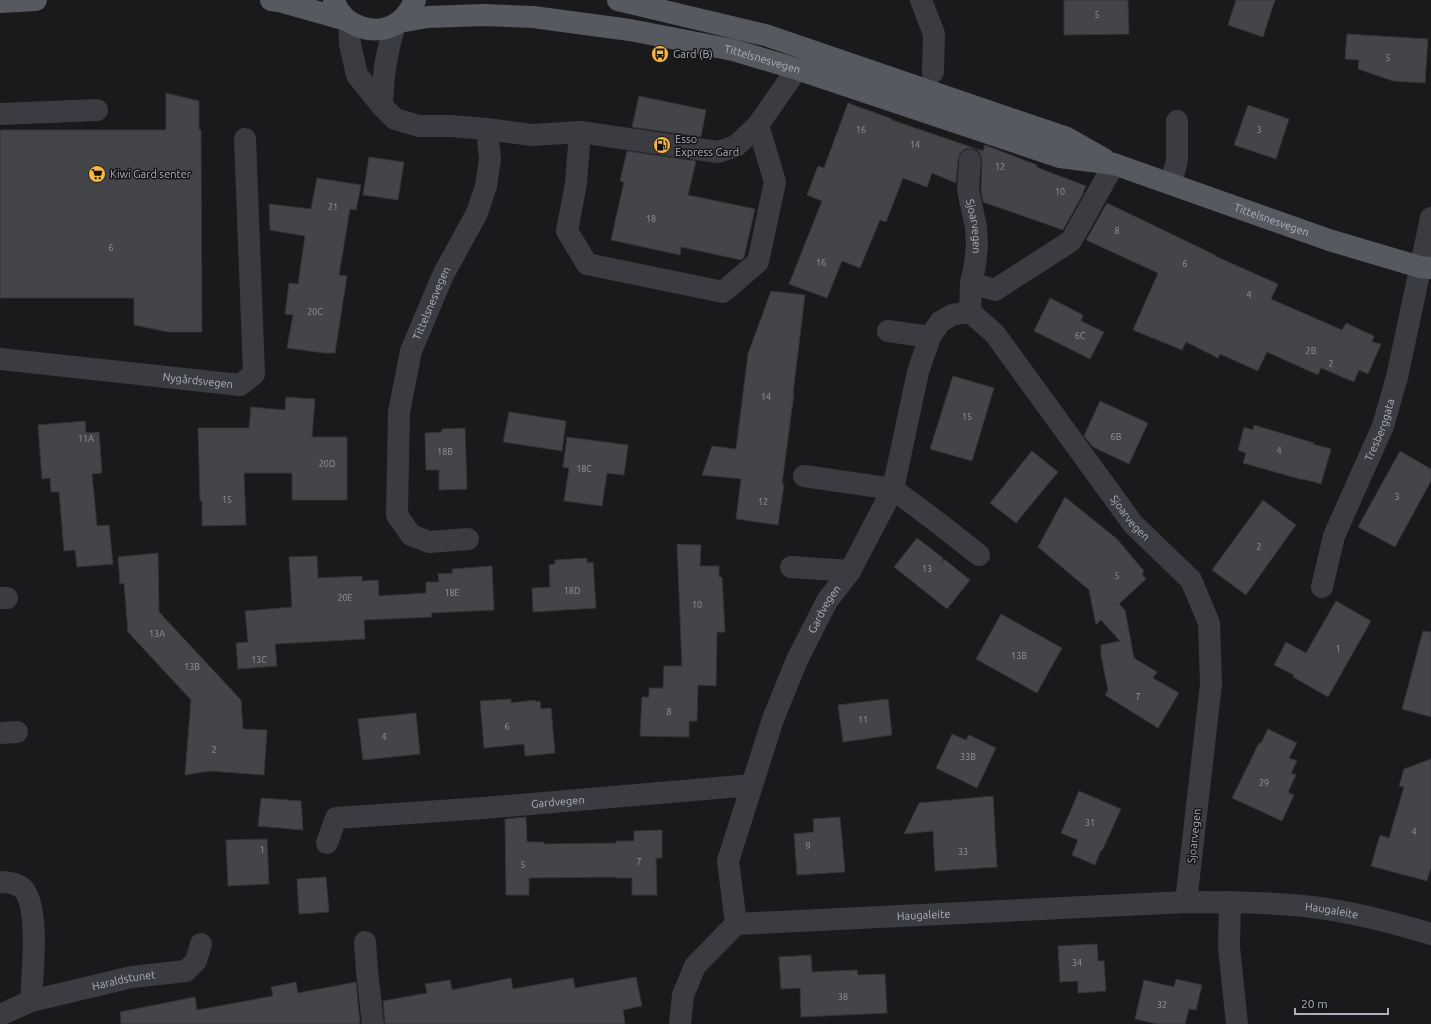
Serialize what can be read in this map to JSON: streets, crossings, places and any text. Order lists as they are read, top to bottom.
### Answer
{
  "streets": {
    "main road": ["Tittelsnesvegen"],
    "street": [
      "Sjoarvegen",
      "Nygårdsvegen",
      "Tresberggata",
      "Gardvegen",
      "Haugaleite",
      "Haraldstunet"
    ]
  },
  "crossings": [
    ["Tittelsnesvegen", "Tresberggata"],
    ["Sjoarvegen", "Gardvegen"],
    ["Sjoarvegen", "Haugaleite"],
    ["Gardvegen", "Haugaleite"]
  ],
  "places": {
    "bus stop": ["Gard (B)"],
    "fuel station": ["Esso Express Gard"],
    "supermarket": ["Kiwi Gard senter"]
  },
  "house_numbers": [
    "5",
    "5",
    "16",
    "3",
    "14",
    "12",
    "10",
    "21",
    "18",
    "8",
    "6",
    "16",
    "6",
    "4",
    "20C",
    "6C",
    "2B",
    "2",
    "14",
    "15",
    "6B",
    "11A",
    "4",
    "18B",
    "20D",
    "18C",
    "3",
    "15",
    "12",
    "2",
    "13",
    "5",
    "18D",
    "18E",
    "20E",
    "10",
    "13A",
    "1",
    "13B",
    "13C",
    "13B",
    "7",
    "8",
    "11",
    "6",
    "4",
    "2",
    "33B",
    "29",
    "31",
    "4",
    "9",
    "1",
    "33",
    "7",
    "5",
    "34",
    "38",
    "32"
  ],
  "scale_bar": "20 m"
}
